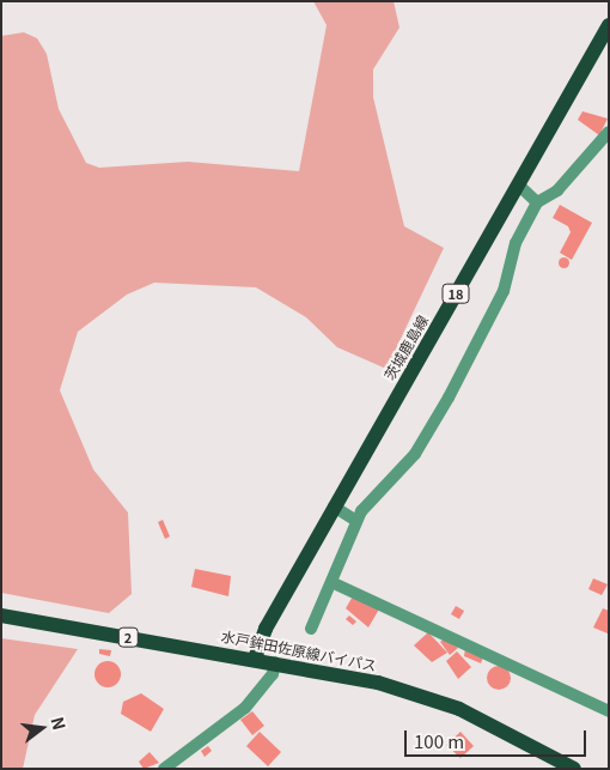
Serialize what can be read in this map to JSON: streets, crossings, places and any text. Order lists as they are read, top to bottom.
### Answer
{
  "streets": {
    "main road": [
      "18",
      "茨城鹿島線",
      "2",
      "水戸鉾田佐原線バイパス"
    ]
  },
  "crossings": [
    ["茨城鹿島線", "水戸鉾田佐原線バイパス"]
  ],
  "scale_bar": "100 m",
  "north": "right"
}
